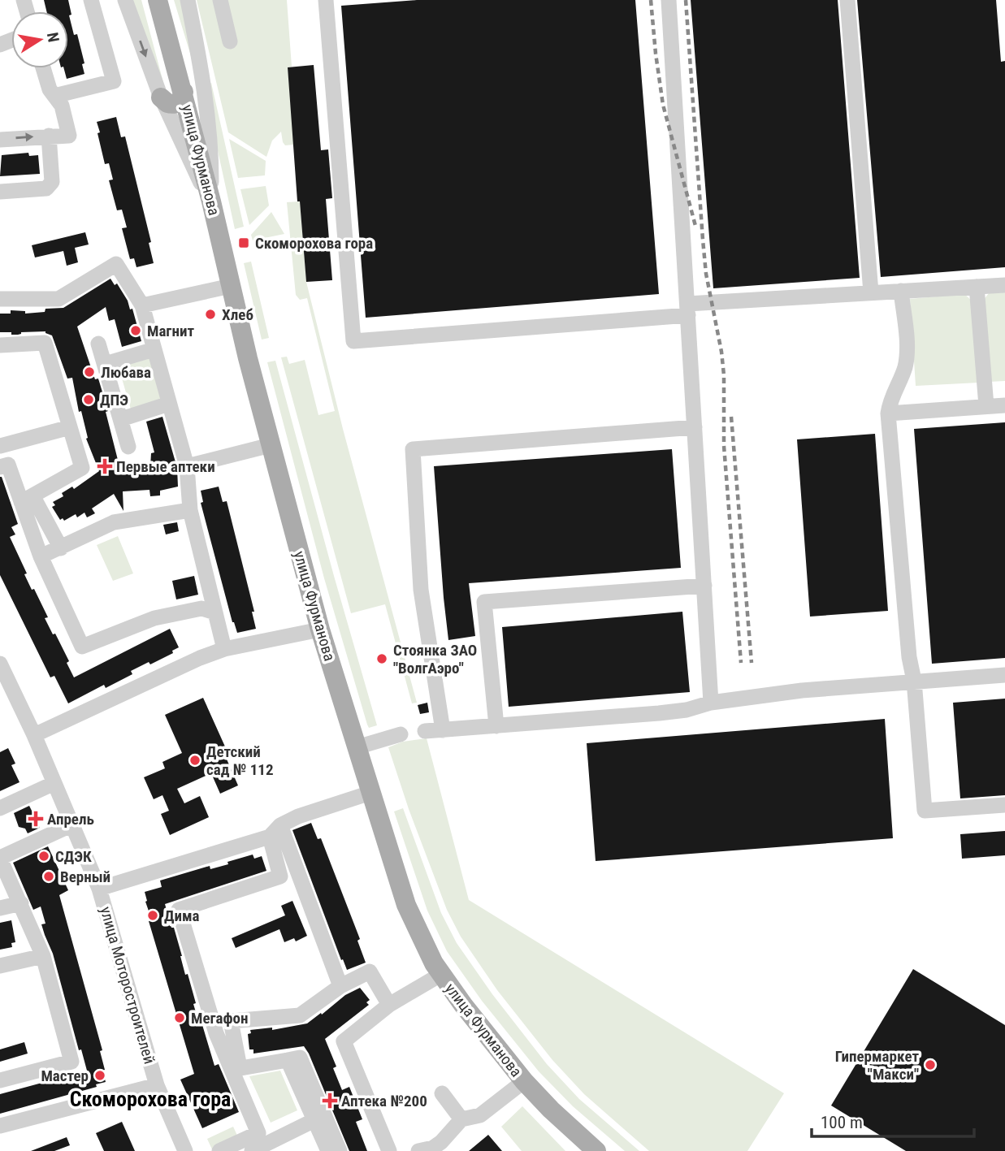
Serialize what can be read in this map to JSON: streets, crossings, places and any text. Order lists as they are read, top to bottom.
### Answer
{
  "streets": {
    "main road": ["улица Фурманова"],
    "street": ["улица Моторостроителей"]
  },
  "districts": ["Скоморохова гора"],
  "places": {
    "transit": ["Скоморохова гора"],
    "other": [
      "Хлеб",
      "Магнит",
      "Любава",
      "ДПЭ",
      "Стоянка ЗАО \"ВолгАэро\"",
      "Детский сад № 112",
      "СДЭК",
      "Верный",
      "Дима",
      "Мегафон",
      "Гипермаркет \"Макси\"",
      "Мастер"
    ],
    "health": ["Первые аптеки", "Апрель", "Аптека №200"]
  },
  "scale_bar": "100 m",
  "north": "right"
}
